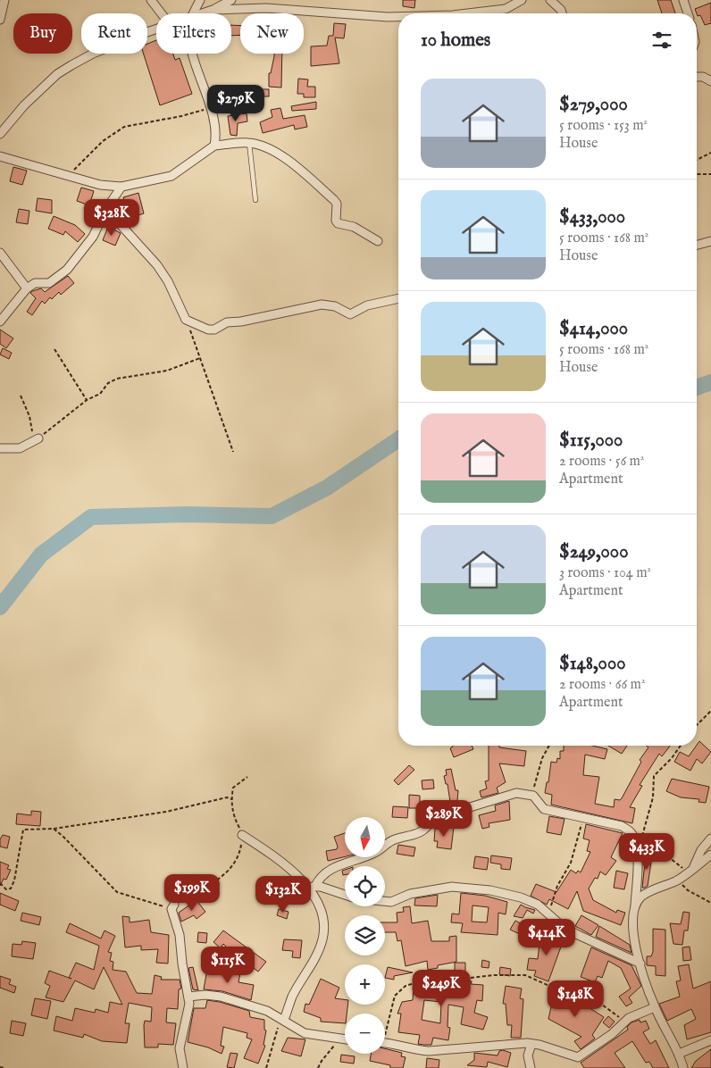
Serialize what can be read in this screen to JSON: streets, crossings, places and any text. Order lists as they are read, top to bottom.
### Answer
{
  "north": "bottom",
  "page": {
    "chip": [
      "Buy",
      "Rent",
      "Filters",
      "New"
    ],
    "heading": "10 homes",
    "list": [
      {
        "name": "$279,000",
        "note": "5 rooms · 153 m² · House"
      },
      {
        "name": "$433,000",
        "note": "5 rooms · 168 m² · House"
      },
      {
        "name": "$414,000",
        "note": "5 rooms · 168 m² · House"
      },
      {
        "name": "$115,000",
        "note": "2 rooms · 56 m² · Apartment"
      },
      {
        "name": "$249,000",
        "note": "3 rooms · 104 m² · Apartment"
      },
      {
        "name": "$148,000",
        "note": "2 rooms · 66 m² · Apartment"
      }
    ],
    "price": [
      "$279K",
      "$328K",
      "$289K",
      "$433K",
      "$199K",
      "$132K",
      "$414K",
      "$115K",
      "$249K",
      "$148K"
    ],
    "map_buttons": ["+", "−"]
  }
}
